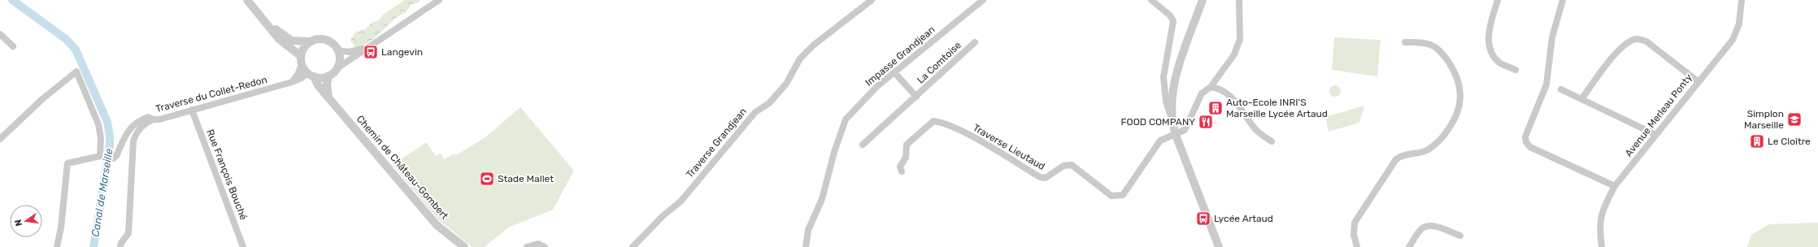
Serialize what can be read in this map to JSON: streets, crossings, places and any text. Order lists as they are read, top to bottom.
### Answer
{
  "streets": {
    "street": [
      "Impasse Grandjean",
      "La Comtoise",
      "Traverse du Collet-Redon",
      "Avenue Merleau Ponty",
      "Traverse Grandjean",
      "Traverse Lieutaud",
      "Chemin de Château-Gombert",
      "Rue François Bouché"
    ]
  },
  "crossings": [
    ["Impasse Grandjean", "La Comtoise"],
    ["Traverse du Collet-Redon", "Chemin de Château-Gombert"],
    ["Traverse du Collet-Redon", "Rue François Bouché"]
  ],
  "water": ["Canal de Marseille"],
  "places": {
    "bus stop": ["Langevin", "Lycée Artaud"],
    "building": ["Auto-Ecole INRI'S Marseille Lycée Artaud", "Le Cloître"],
    "school or university": ["Simplon Marseille"],
    "restaurant": ["FOOD COMPANY"],
    "sports": ["Stade Mallet"]
  },
  "north": "left"
}
